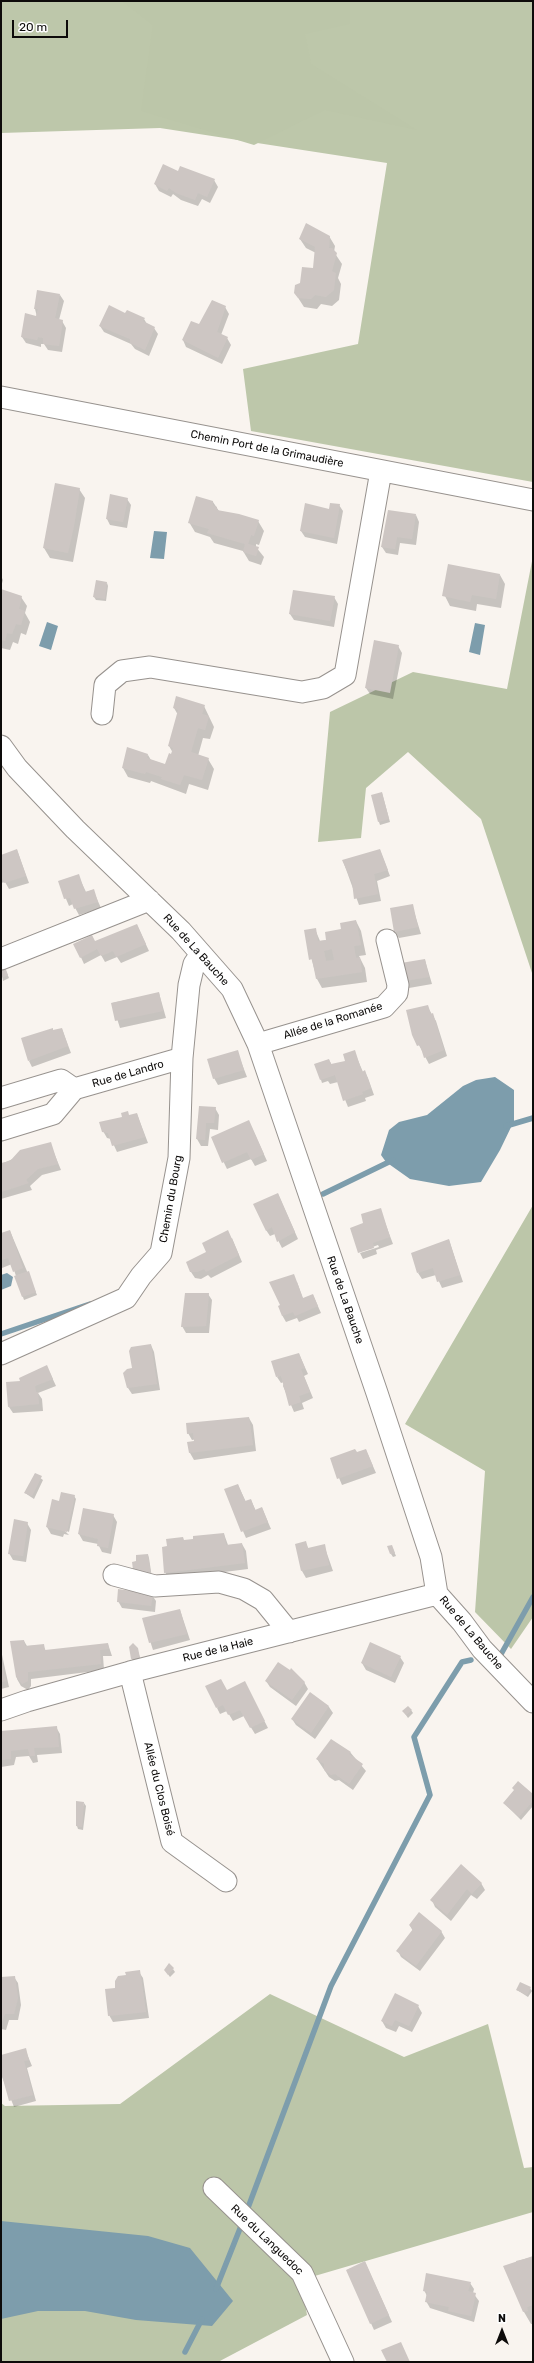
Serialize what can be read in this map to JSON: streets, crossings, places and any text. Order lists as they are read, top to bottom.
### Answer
{
  "streets": {
    "street": [
      "Chemin Port de la Grimaudière",
      "Rue de La Bauche",
      "Allée de la Romanée",
      "Rue de Landro",
      "Chemin du Bourg",
      "Rue de la Haie",
      "Allée du Clos Boisé",
      "Rue du Languedoc"
    ]
  },
  "crossings": [
    ["Rue de La Bauche", "Allée de la Romanée"],
    ["Rue de La Bauche", "Chemin du Bourg"],
    ["Rue de La Bauche", "Rue de la Haie"],
    ["Rue de Landro", "Chemin du Bourg"],
    ["Rue de la Haie", "Allée du Clos Boisé"]
  ],
  "scale_bar": "20 m",
  "north": "top"
}
